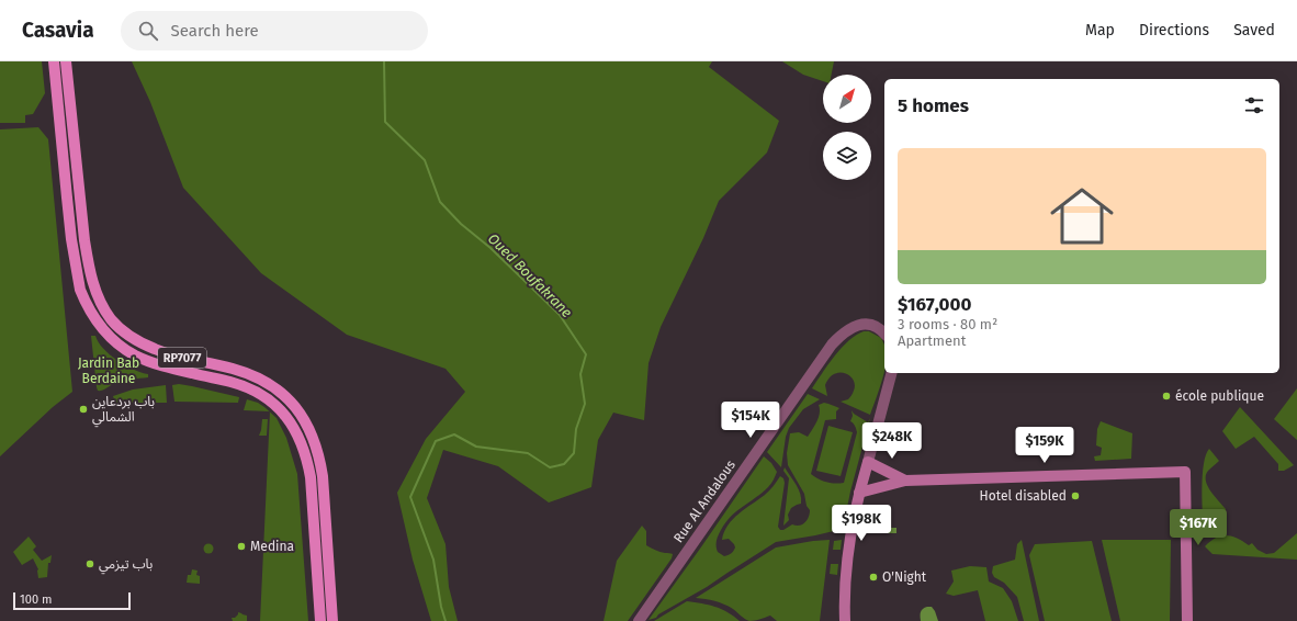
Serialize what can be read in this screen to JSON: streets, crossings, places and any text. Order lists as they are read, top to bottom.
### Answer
{
  "streets": {
    "main road": ["RP7077"],
    "street": ["Rue Al Andalous"]
  },
  "water": ["Oued Boufakrane"],
  "parks": ["Jardin Bab Berdaine"],
  "places": [
    "école publique",
    "باب بردعاين الشمالي",
    "Hotel disabled",
    "Medina",
    "باب تيزمي",
    "O'Night"
  ],
  "scale_bar": "100 m",
  "north": "top right",
  "page": {
    "header": "Casavia",
    "search": "Search here",
    "nav": ["Map", "Directions", "Saved"],
    "heading": "5 homes",
    "list": [
      {
        "name": "$167,000",
        "note": "3 rooms · 80 m² · Apartment"
      }
    ],
    "price": [
      "$154K",
      "$248K",
      "$159K",
      "$198K",
      "$167K"
    ],
    "scale": "100 m"
  }
}
